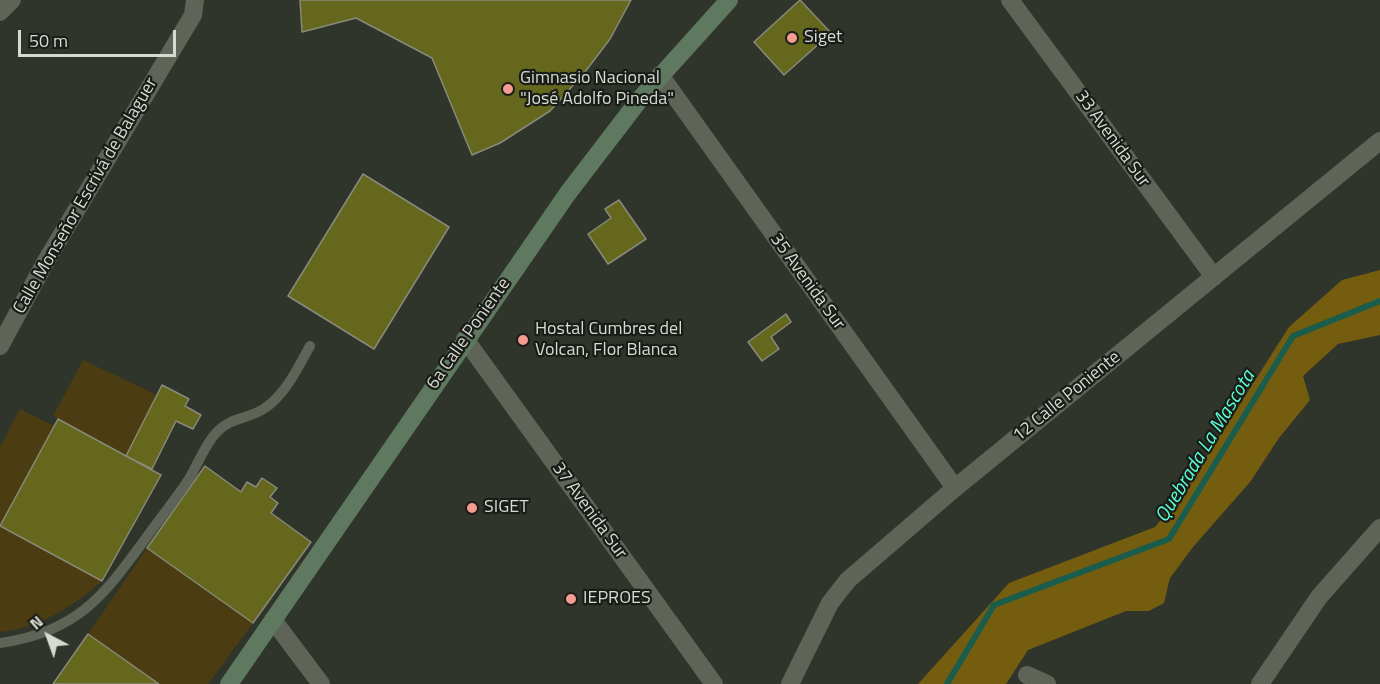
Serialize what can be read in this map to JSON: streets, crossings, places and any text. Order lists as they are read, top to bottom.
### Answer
{
  "streets": {
    "street": [
      "33 Avenida Sur",
      "Calle Monseñor Escrivá de Balaguer",
      "35 Avenida Sur",
      "6a Calle Poniente",
      "12 Calle Poniente",
      "37 Avenida Sur"
    ]
  },
  "crossings": [
    ["33 Avenida Sur", "12 Calle Poniente"],
    ["35 Avenida Sur", "6a Calle Poniente"],
    ["35 Avenida Sur", "12 Calle Poniente"],
    ["6a Calle Poniente", "37 Avenida Sur"]
  ],
  "water": ["Quebrada La Mascota"],
  "places": [
    "Siget",
    "Gimnasio Nacional \"José Adolfo Pineda\"",
    "Hostal Cumbres del Volcan, Flor Blanca",
    "SIGET",
    "IEPROES"
  ],
  "scale_bar": "50 m",
  "north": "top left"
}
